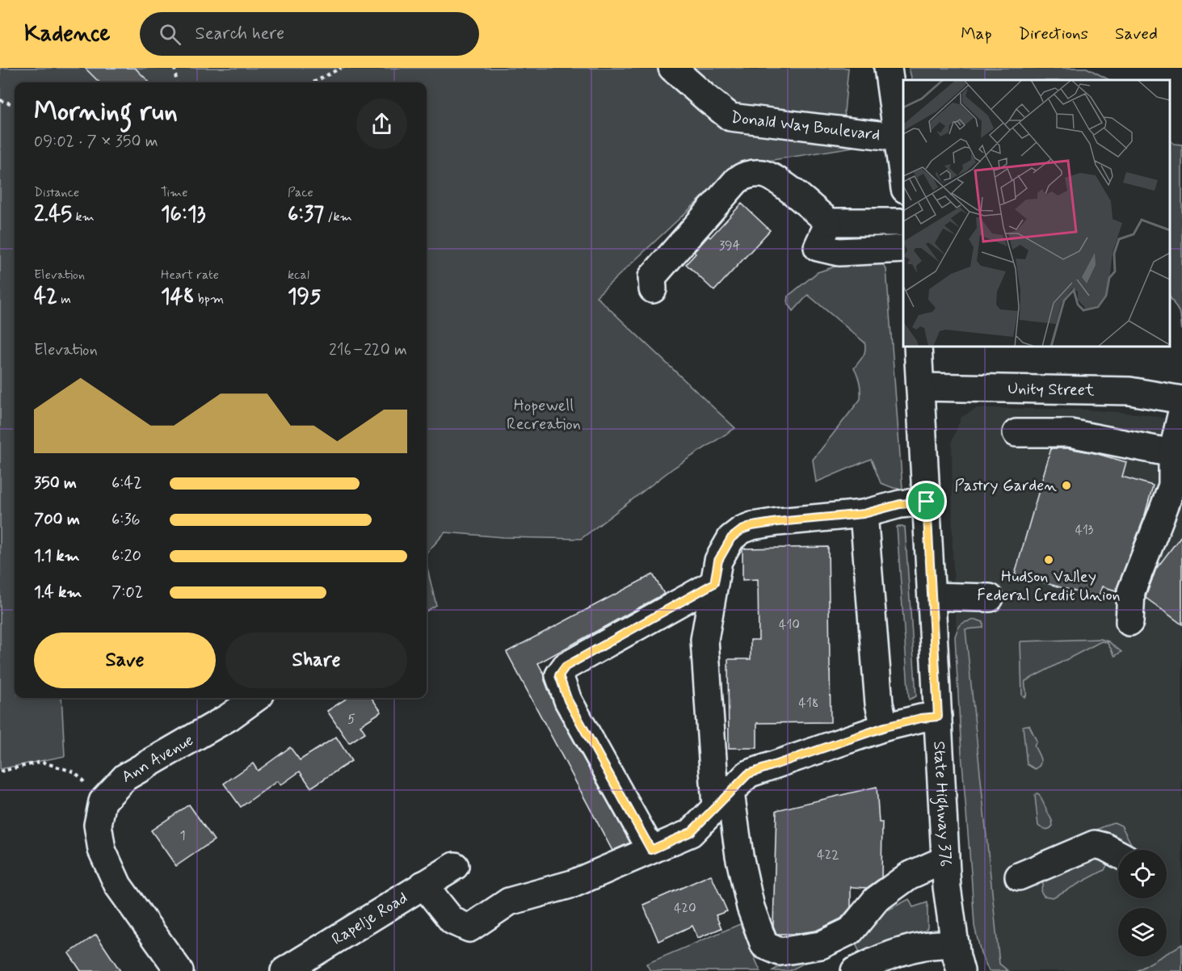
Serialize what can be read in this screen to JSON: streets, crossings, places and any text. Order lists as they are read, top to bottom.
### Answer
{
  "streets": {
    "street": [
      "Donald Way Boulevard",
      "Unity Street",
      "Ann Avenue",
      "State Highway 376",
      "Rapelje Road"
    ]
  },
  "crossings": [
    ["Unity Street", "State Highway 376"]
  ],
  "parks": ["Hopewell Recreation"],
  "places": ["Pastry Garden", "Hudson Valley Federal Credit Union"],
  "house_numbers": [
    "394",
    "413",
    "410",
    "418",
    "5",
    "1",
    "422",
    "420"
  ],
  "page": {
    "header": "Kadence",
    "search": "Search here",
    "nav": ["Map", "Directions", "Saved"],
    "heading": ["Morning run", "09:02 · 7 × 350 m"],
    "stats": [
      ["Distance", "2.45 km"],
      ["Time", "16:13"],
      ["Pace", "6:37 /km"],
      ["Elevation", "42 m"],
      ["Heart rate", "148 bpm"],
      ["kcal", "195"]
    ],
    "chart": ["Elevation", "216–220 m"],
    "list": [
      {
        "name": "350 m",
        "note": "6:42"
      },
      {
        "name": "700 m",
        "note": "6:36"
      },
      {
        "name": "1.1 km",
        "note": "6:20"
      },
      {
        "name": "1.4 km",
        "note": "7:02"
      }
    ],
    "buttons": ["Save", "Share"]
  }
}
